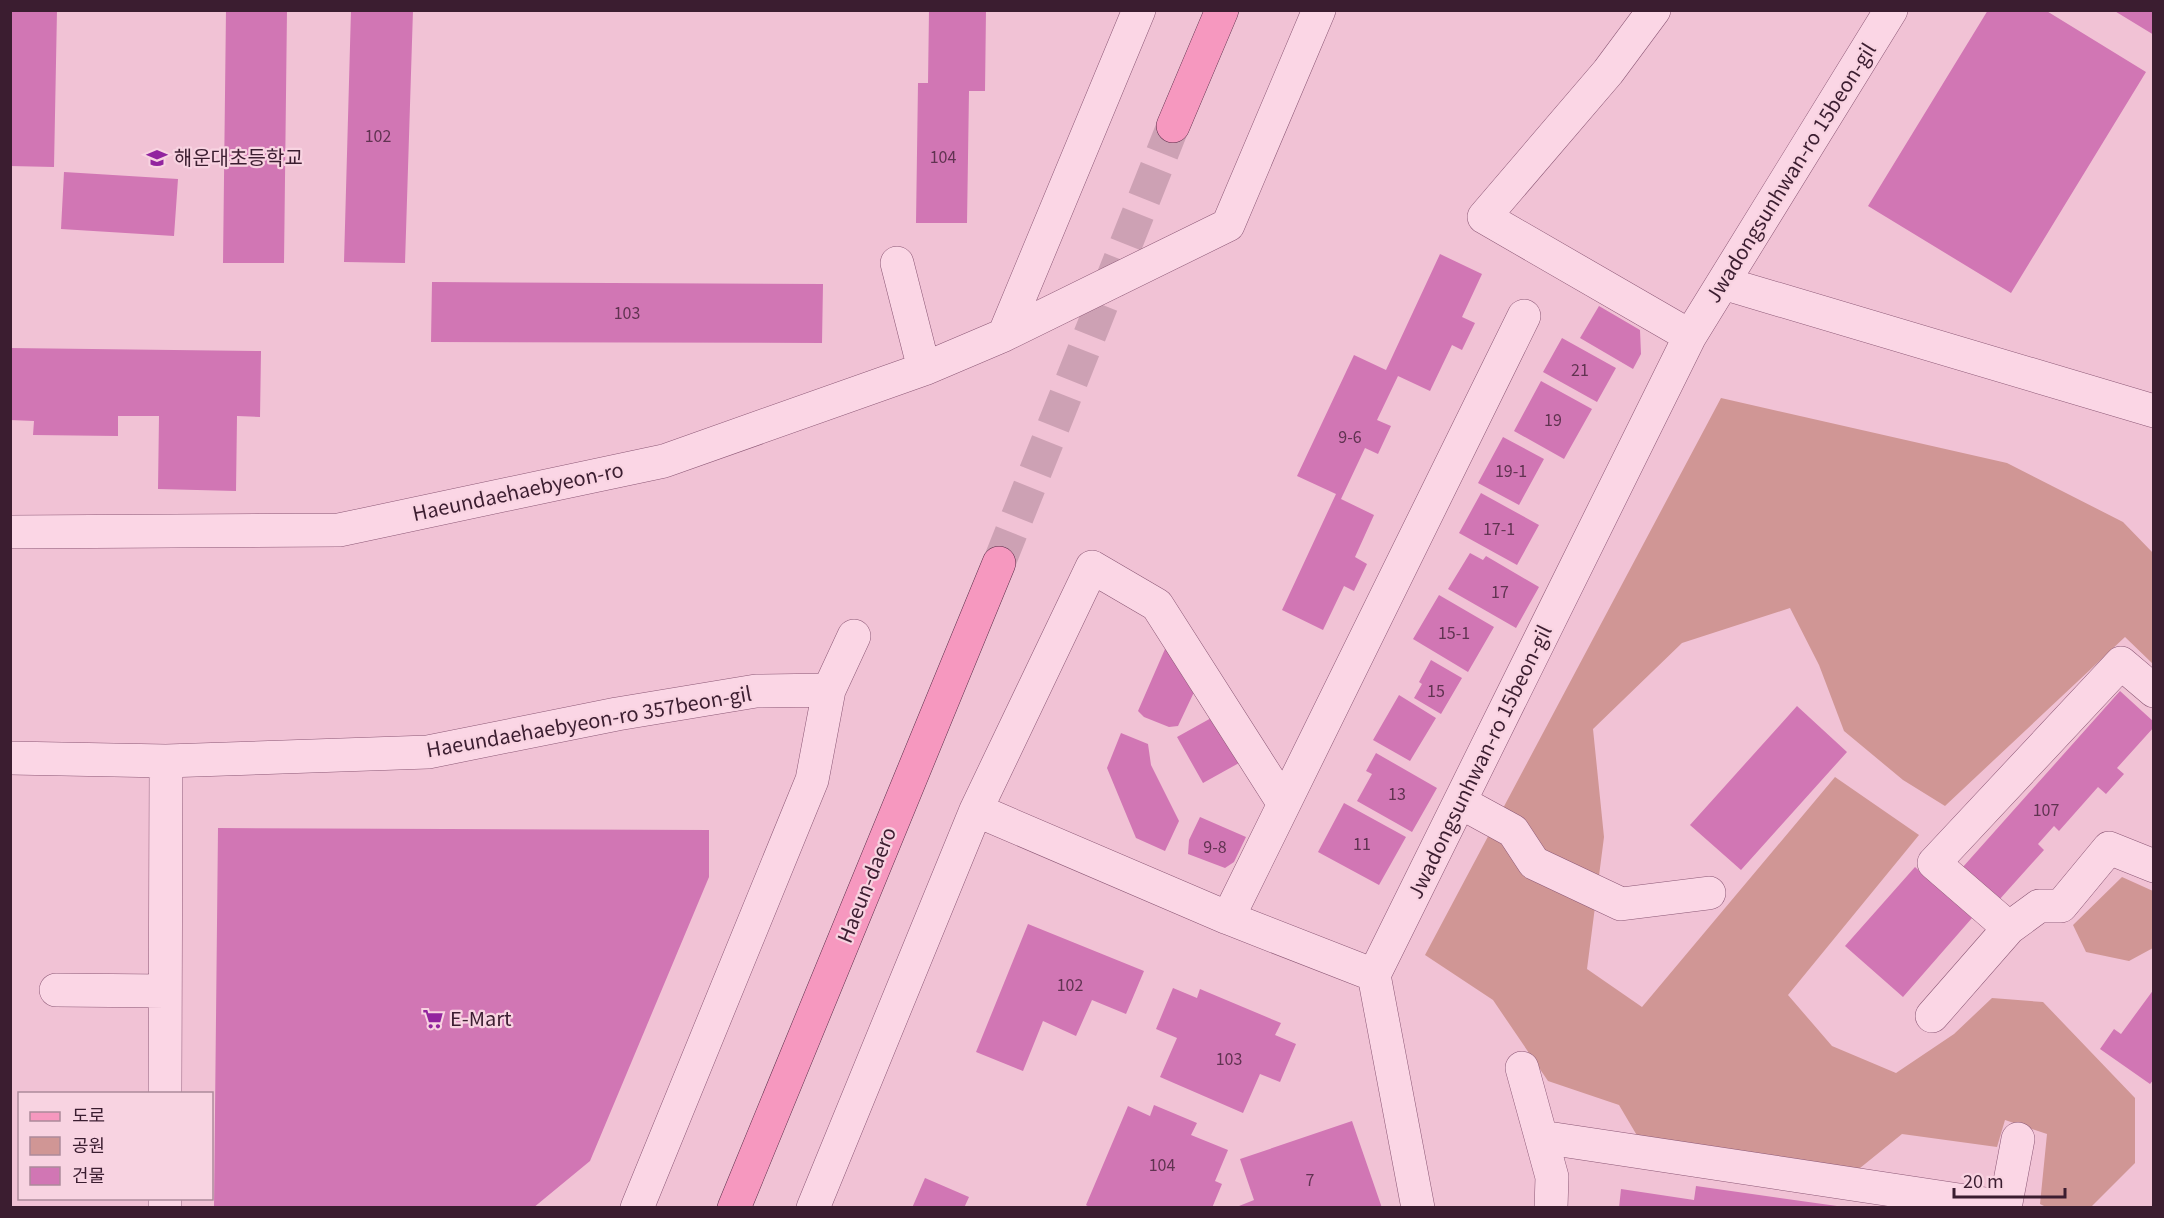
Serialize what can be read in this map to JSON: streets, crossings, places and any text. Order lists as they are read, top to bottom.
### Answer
{
  "streets": {
    "main road": ["Haeun-daero"],
    "street": ["Jwadongsunhwan-ro 15beon-gil", "Haeundaehaebyeon-ro", "Haeundaehaebyeon-ro 357beon-gil"]
  },
  "places": {
    "school or university": ["해운대초등학교"],
    "supermarket": ["E-Mart"]
  },
  "house_numbers": [
    "102",
    "104",
    "103",
    "21",
    "19",
    "9-6",
    "19-1",
    "17-1",
    "17",
    "15-1",
    "15",
    "13",
    "107",
    "11",
    "9-8",
    "102",
    "103",
    "104",
    "7"
  ],
  "legend": ["도로", "공원", "건물"],
  "scale_bar": "20 m"
}
